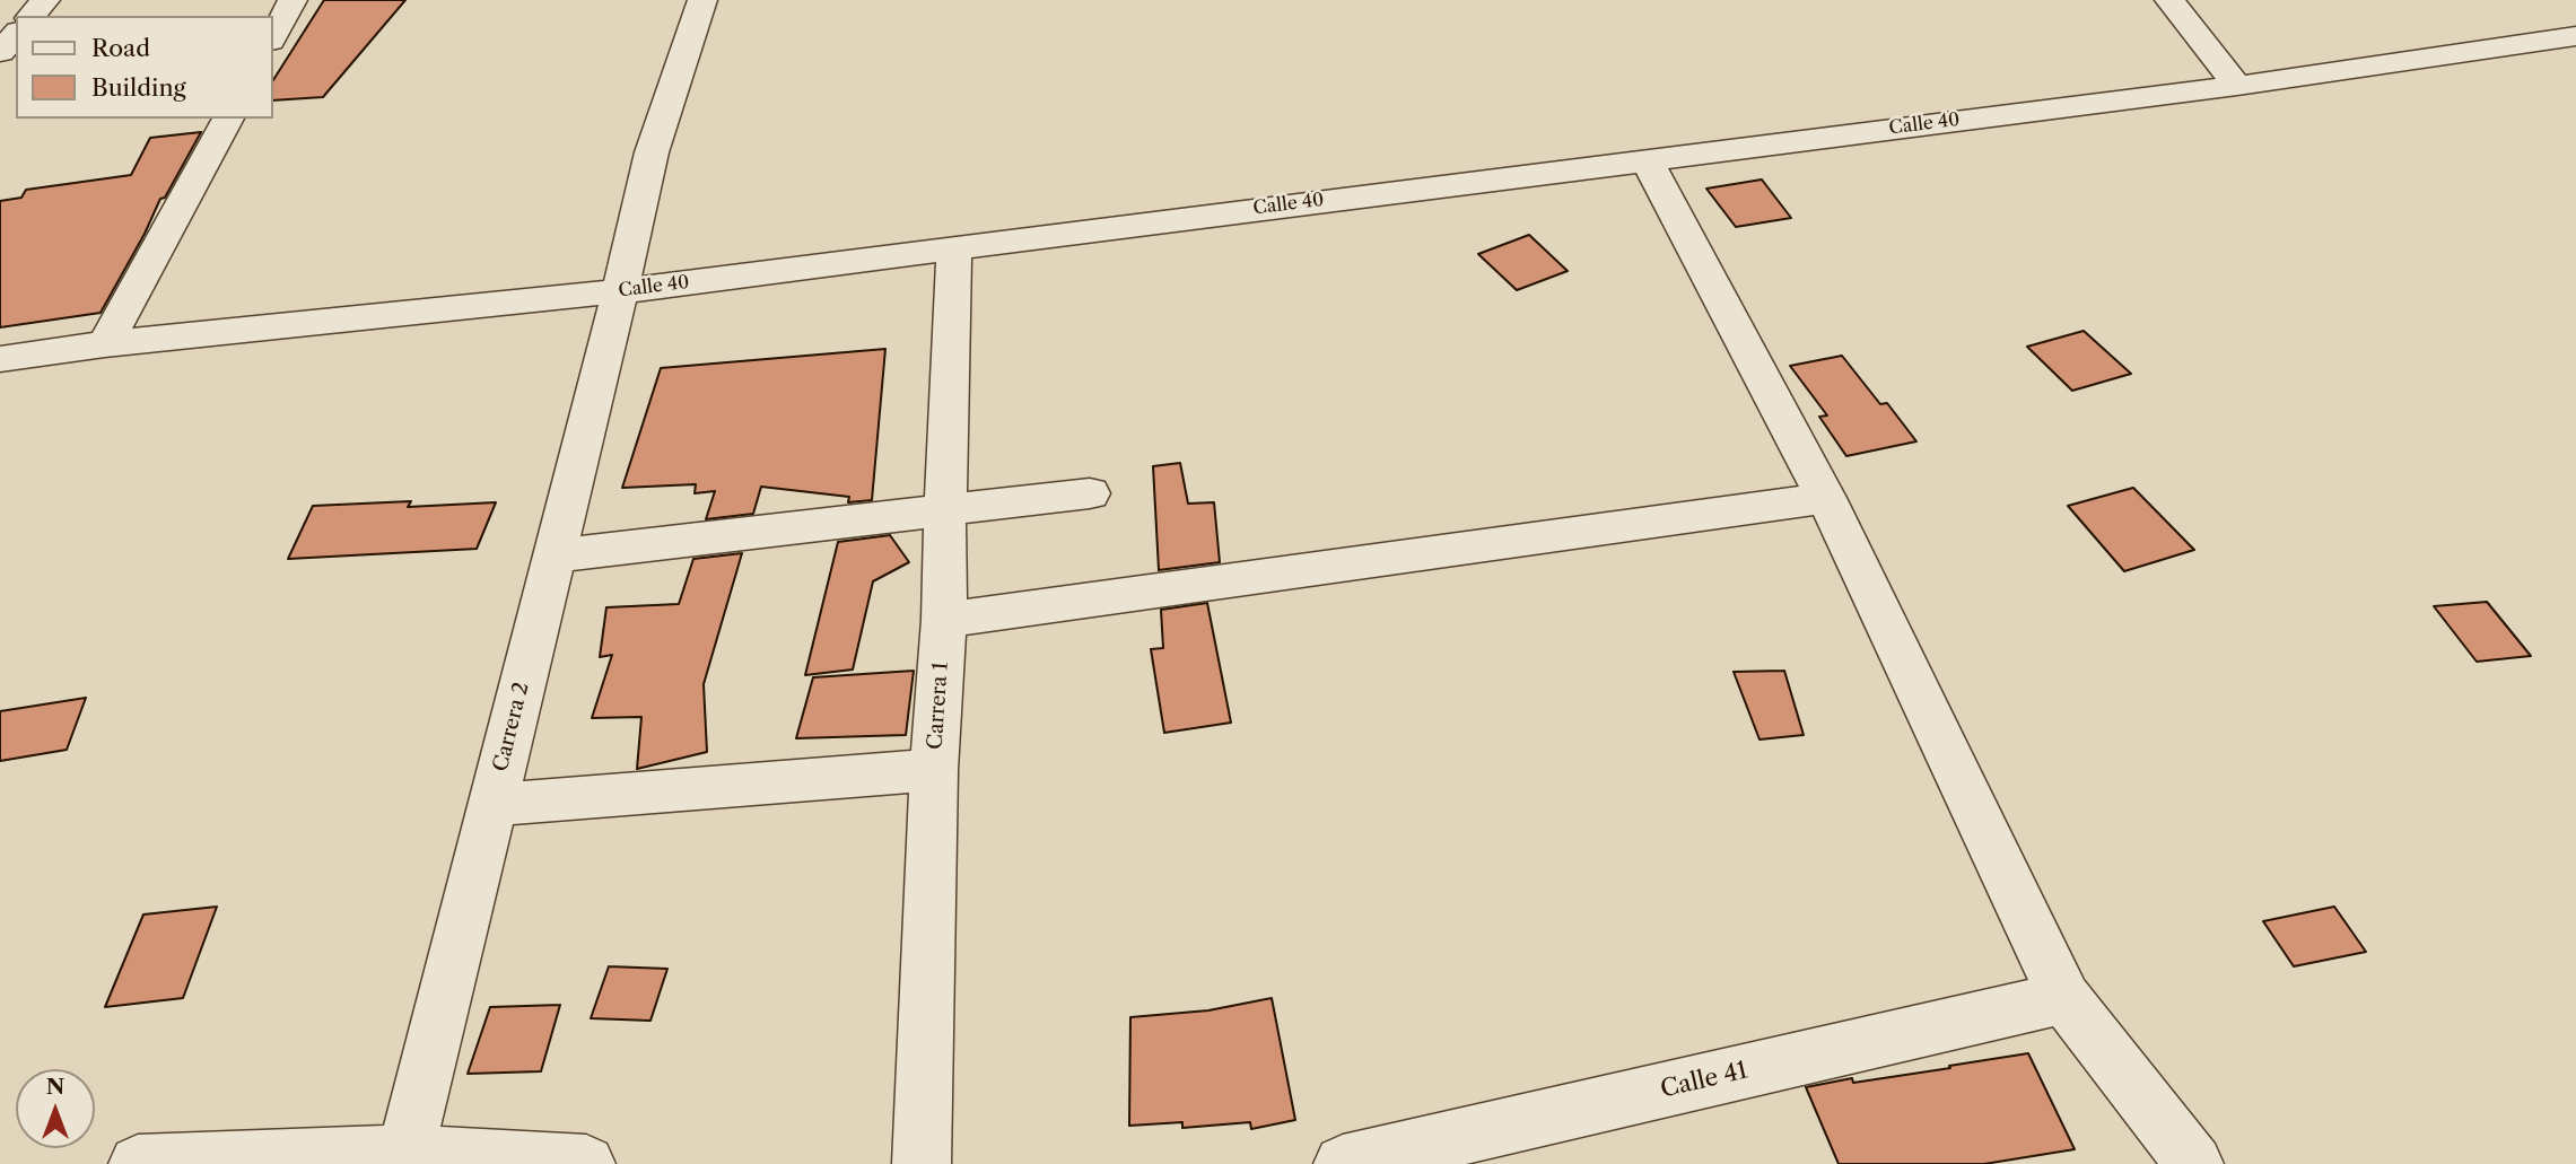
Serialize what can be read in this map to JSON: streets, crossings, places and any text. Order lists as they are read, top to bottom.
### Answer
{
  "streets": {
    "street": [
      "Calle 40",
      "Carrera 1",
      "Carrera 2",
      "Calle 41"
    ]
  },
  "crossings": [
    ["Calle 40", "Carrera 1"],
    ["Calle 40", "Carrera 2"]
  ],
  "legend": ["Road", "Building"],
  "north": "top"
}
